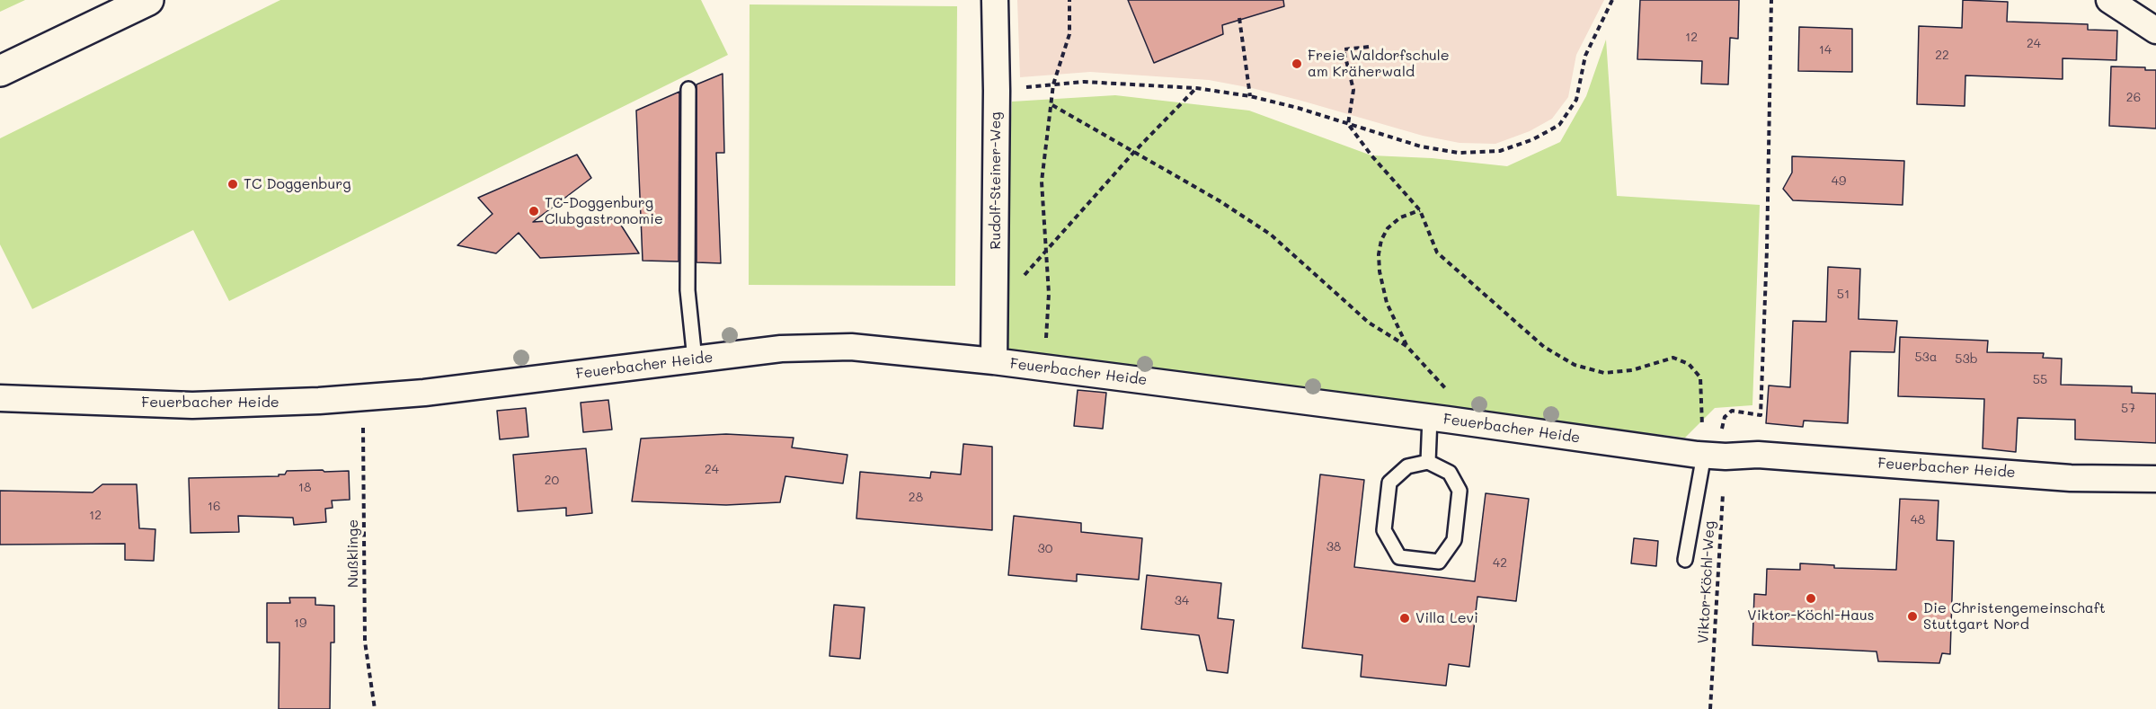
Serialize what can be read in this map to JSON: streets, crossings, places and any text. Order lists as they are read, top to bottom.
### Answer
{
  "streets": {
    "street": ["Rudolf-Steiner-Weg", "Feuerbacher Heide"],
    "path": ["Nußklinge", "Viktor-Köchl-Weg"]
  },
  "crossings": [
    ["Rudolf-Steiner-Weg", "Feuerbacher Heide"],
    ["Feuerbacher Heide", "Nußklinge"],
    ["Feuerbacher Heide", "Viktor-Köchl-Weg"]
  ],
  "places": [
    "Freie Waldorfschule am Kräherwald",
    "TC Doggenburg",
    "TC-Doggenburg Clubgastronomie",
    "Viktor-Köchl-Haus",
    "Die Christengemeinschaft Stuttgart Nord",
    "Villa Levi"
  ],
  "house_numbers": [
    "12",
    "24",
    "14",
    "22",
    "26",
    "49",
    "51",
    "53a",
    "53b",
    "55",
    "57",
    "24",
    "20",
    "18",
    "28",
    "16",
    "12",
    "48",
    "38",
    "30",
    "42",
    "34",
    "19"
  ]
}
